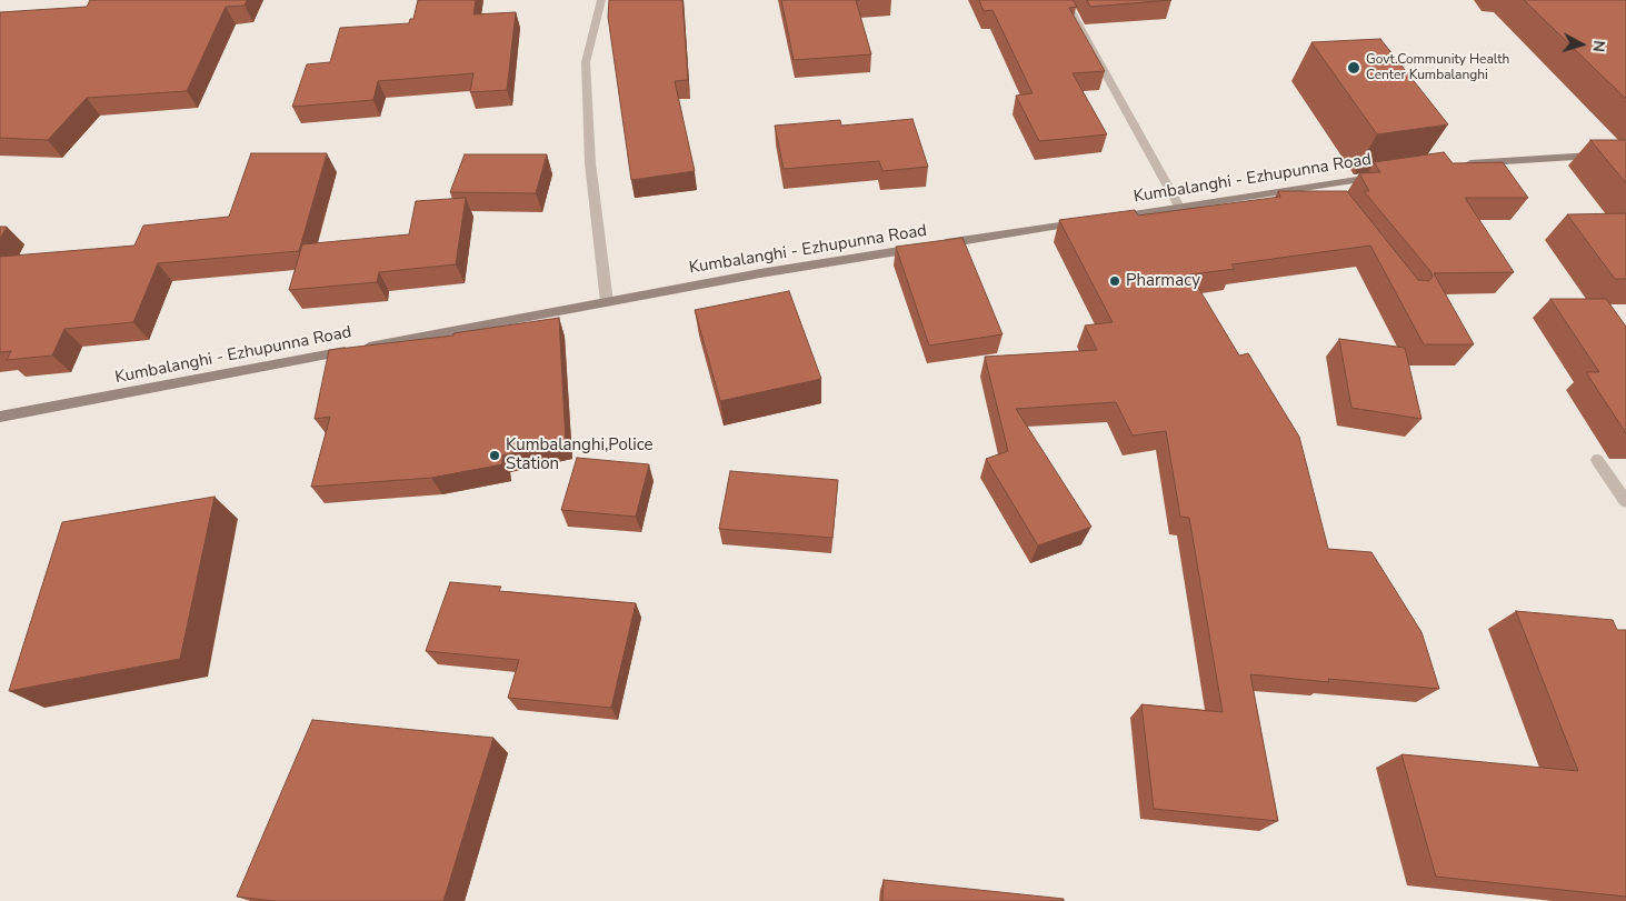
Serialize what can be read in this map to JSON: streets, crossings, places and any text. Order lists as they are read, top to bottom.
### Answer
{
  "streets": {
    "main road": ["Kumbalanghi - Ezhupunna Road"]
  },
  "places": ["Govt.Community Health Center Kumbalanghi", "Pharmacy", "Kumbalanghi,Police Station"],
  "north": "right"
}
